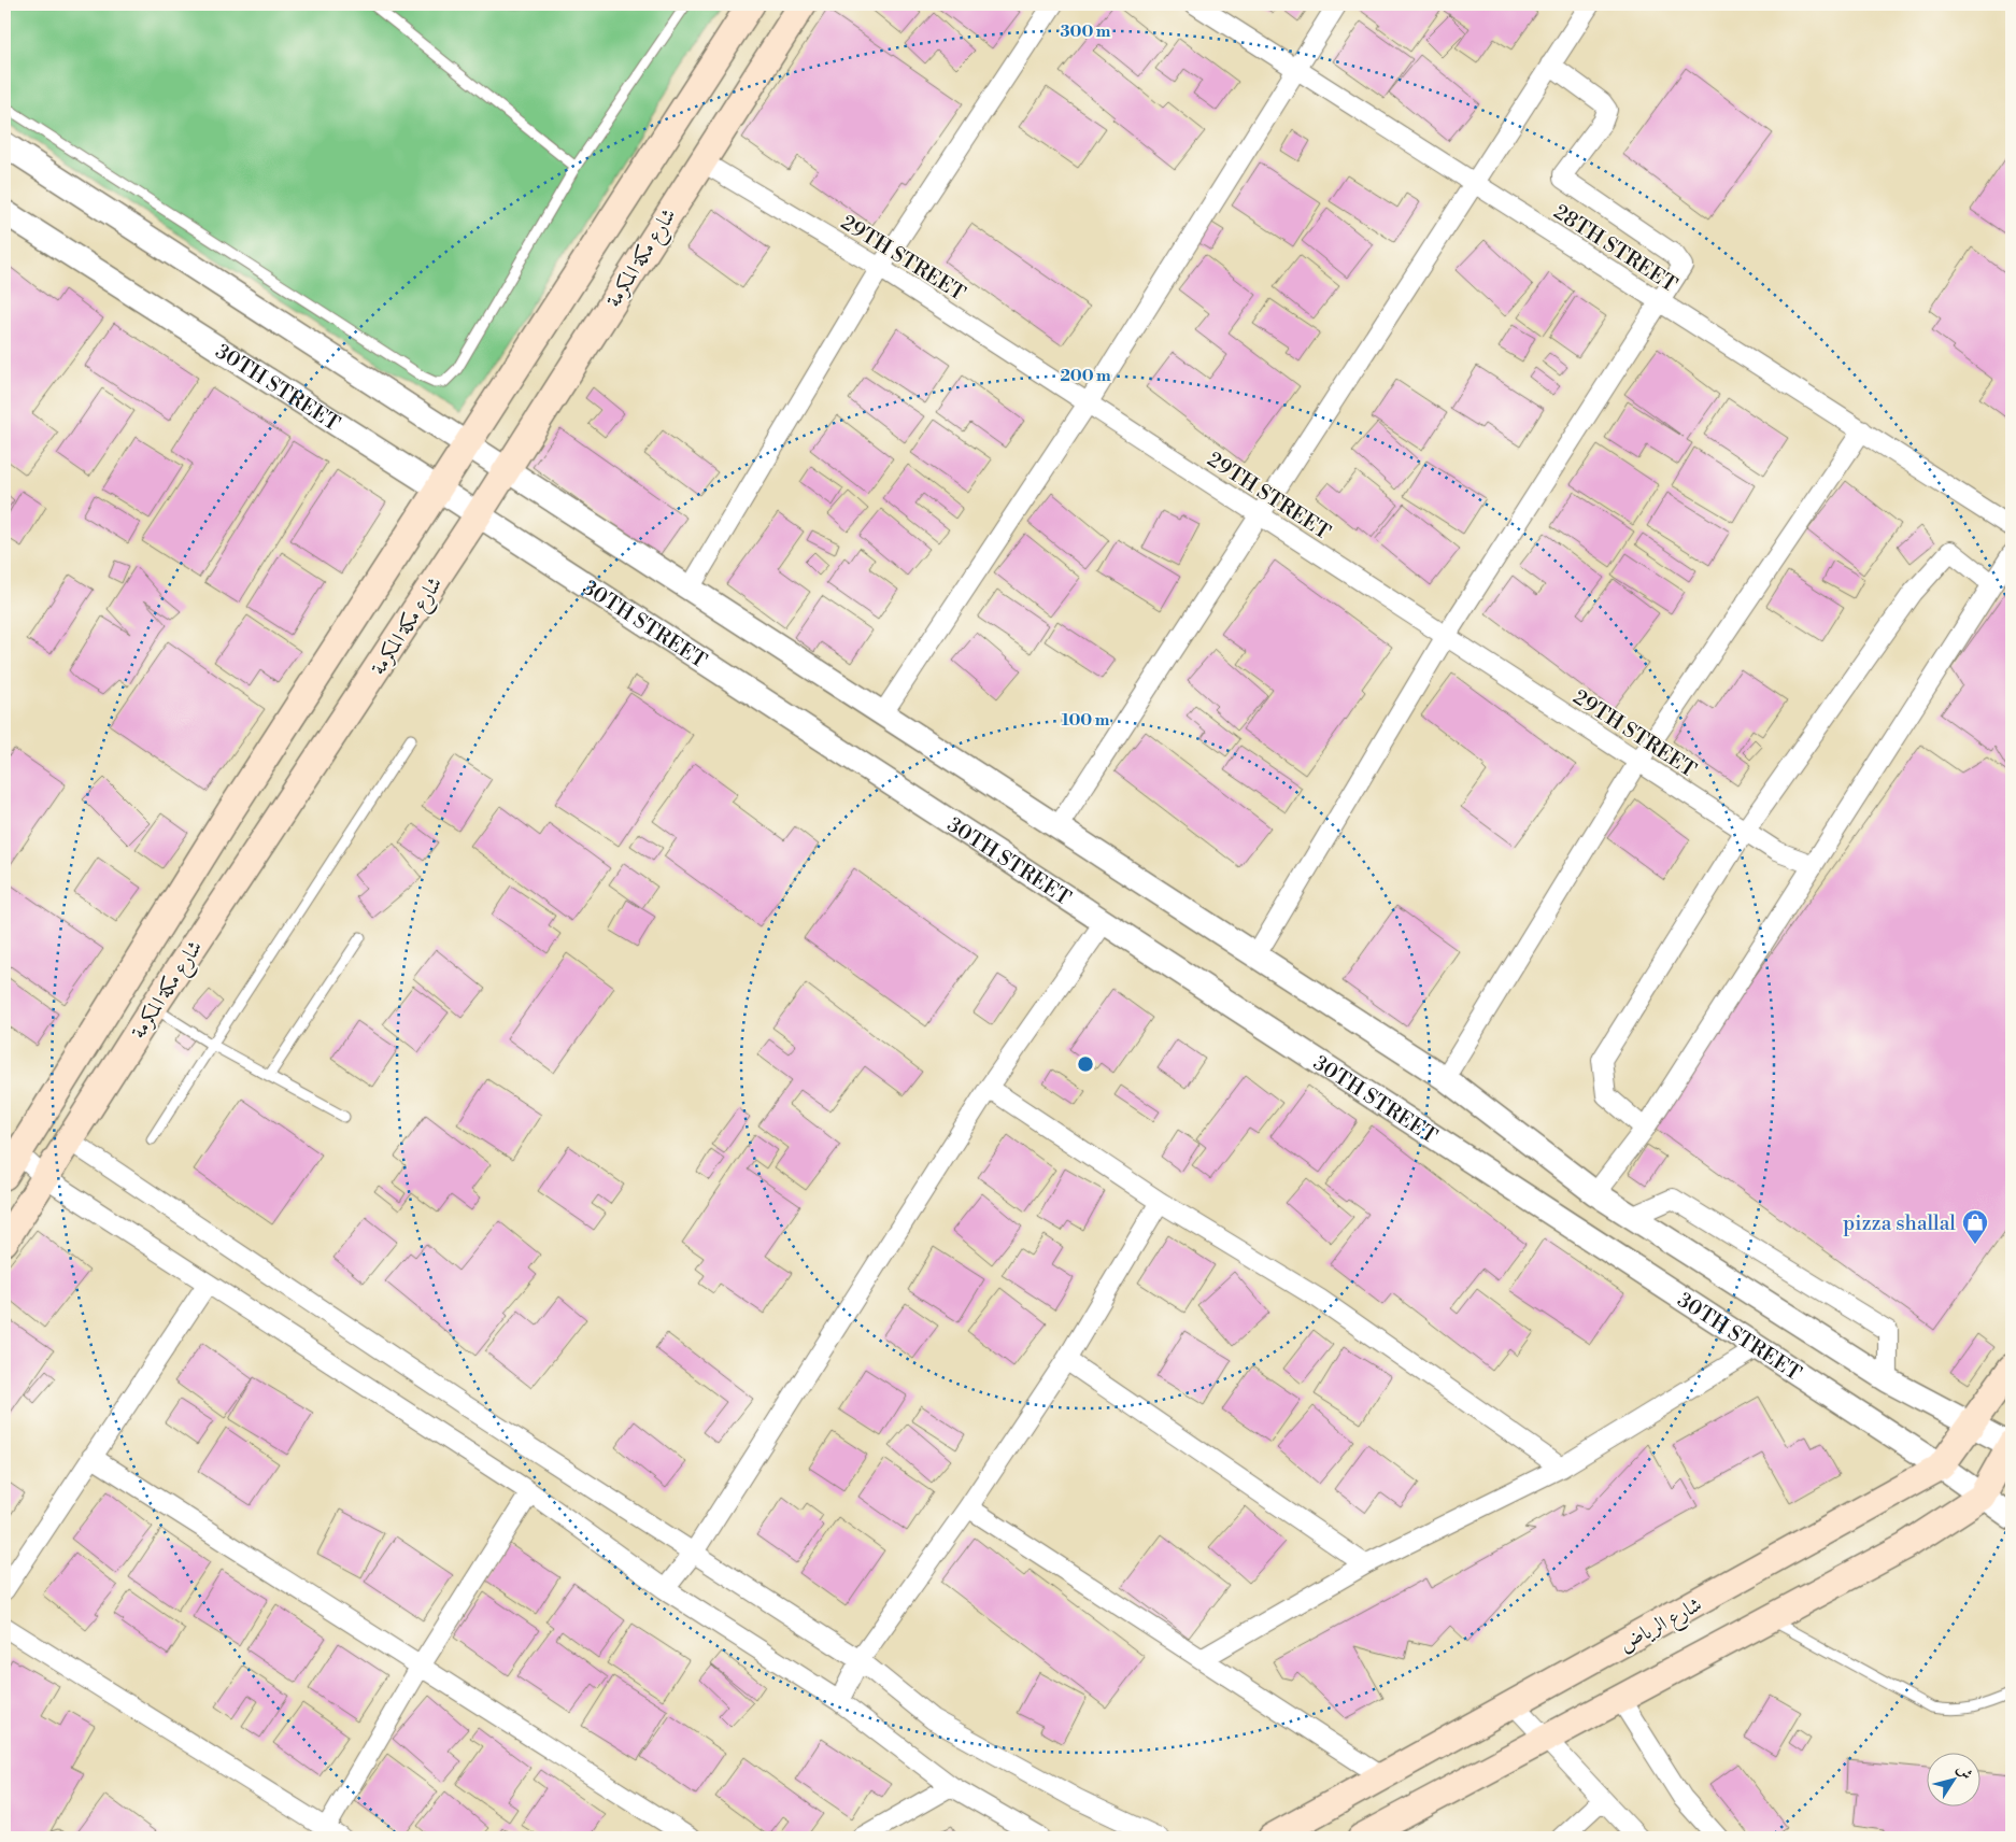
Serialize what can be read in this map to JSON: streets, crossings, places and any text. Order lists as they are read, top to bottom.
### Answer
{
  "streets": {
    "main road": ["شارع مكة المكرمة", "شارع الرياض"],
    "street": ["28TH STREET", "29TH STREET", "30TH STREET"]
  },
  "crossings": [
    ["شارع مكة المكرمة", "29TH STREET"],
    ["شارع مكة المكرمة", "30TH STREET"],
    ["30TH STREET", "شارع الرياض"]
  ],
  "places": {
    "shop": ["pizza shallal"]
  },
  "north": "top right",
  "rings": ["300 m", "200 m", "100 m"]
}
